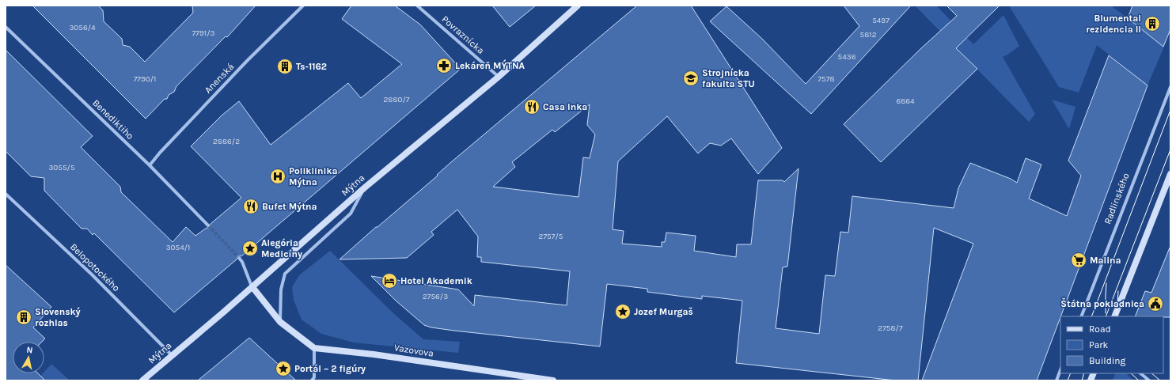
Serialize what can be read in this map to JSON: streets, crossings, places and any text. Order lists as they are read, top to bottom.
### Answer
{
  "streets": {
    "main road": ["Mýtna", "Vazovova"],
    "street": [
      "Povraznícka",
      "Anenská",
      "Benediktiho",
      "Radlinského",
      "Belopotockého"
    ]
  },
  "crossings": [
    ["Povraznícka", "Mýtna"],
    ["Anenská", "Benediktiho"],
    ["Mýtna", "Belopotockého"]
  ],
  "places": {
    "building": ["Blumental rezidencia II", "Ts-1162", "Slovenský rozhlas"],
    "pharmacy": ["Lekáreň MÝTNA"],
    "school or university": ["Strojnícka fakulta STU"],
    "restaurant": ["Casa Inka", "Bufet Mýtna"],
    "hospital": ["Poliklinika Mýtna"],
    "place": ["Alegória Medicíny", "Jozef Murgaš", "Portál – 2 figúry"],
    "supermarket": ["Malina"],
    "hotel": ["Hotel Akademik"],
    "public building": ["Štátna pokladnica"]
  },
  "house_numbers": [
    "5497",
    "3056/4",
    "7791/3",
    "5812",
    "5436",
    "7790/1",
    "7578",
    "2880/7",
    "6864",
    "2886/2",
    "3055/5",
    "2757/5",
    "3054/1",
    "2756/3",
    "2758/7"
  ],
  "legend": ["Road", "Park", "Building"],
  "north": "top"
}
